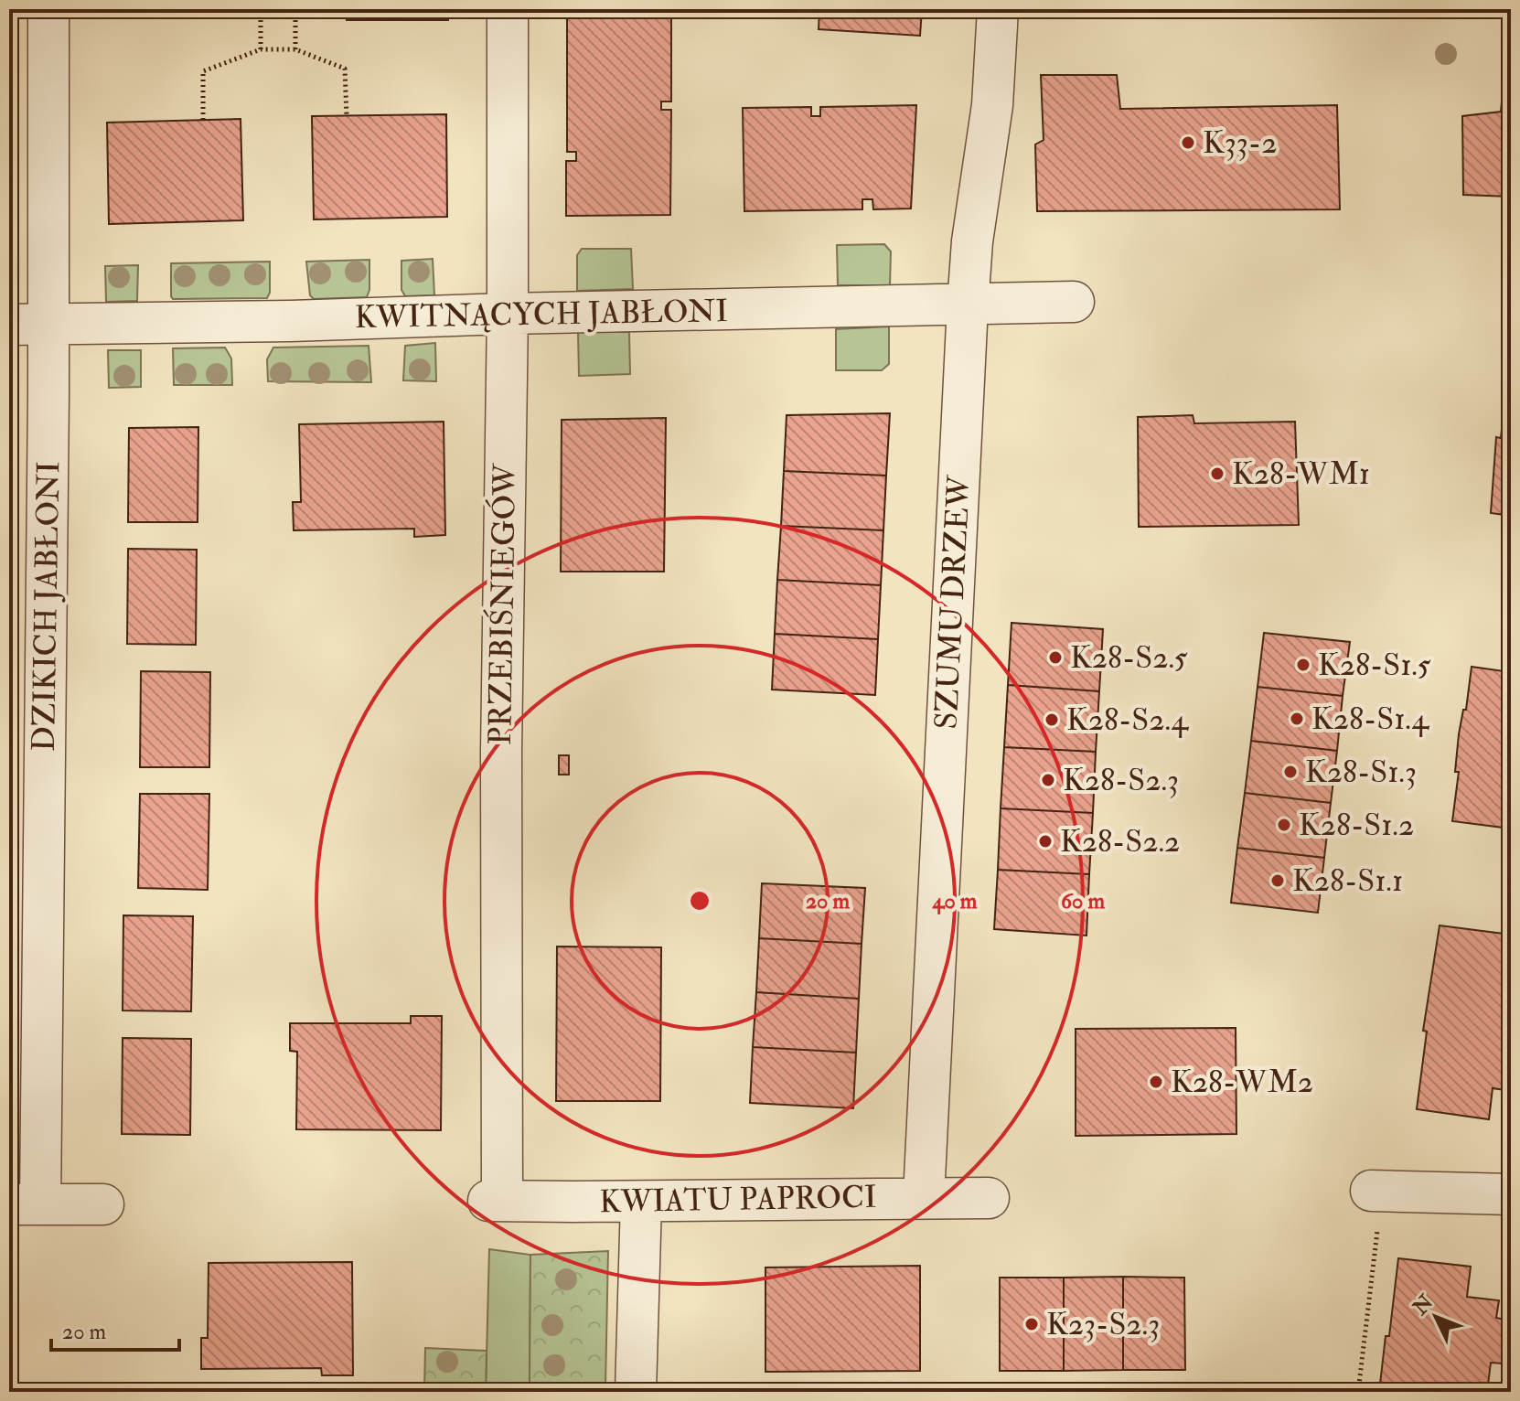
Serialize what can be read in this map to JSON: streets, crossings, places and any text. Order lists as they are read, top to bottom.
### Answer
{
  "streets": {
    "street": [
      "KWITNĄCYCH JABŁONI",
      "SZUMU DRZEW",
      "PRZEBIŚNIEGÓW",
      "DZIKICH JABŁONI",
      "KWIATU PAPROCI"
    ]
  },
  "crossings": [
    ["KWITNĄCYCH JABŁONI", "SZUMU DRZEW"],
    ["KWITNĄCYCH JABŁONI", "PRZEBIŚNIEGÓW"],
    ["KWITNĄCYCH JABŁONI", "DZIKICH JABŁONI"],
    ["SZUMU DRZEW", "KWIATU PAPROCI"],
    ["PRZEBIŚNIEGÓW", "KWIATU PAPROCI"]
  ],
  "places": [
    "K33-2",
    "K28-WM1",
    "K28-S2.5",
    "K28-S1.5",
    "K28-S1.4",
    "K28-S2.4",
    "K28-S1.3",
    "K28-S2.3",
    "K28-S1.2",
    "K28-S2.2",
    "K28-S1.1",
    "K28-WM2",
    "K23-S2.3"
  ],
  "scale_bar": "20 m",
  "north": "top left",
  "rings": ["20 m", "40 m", "60 m"]
}
